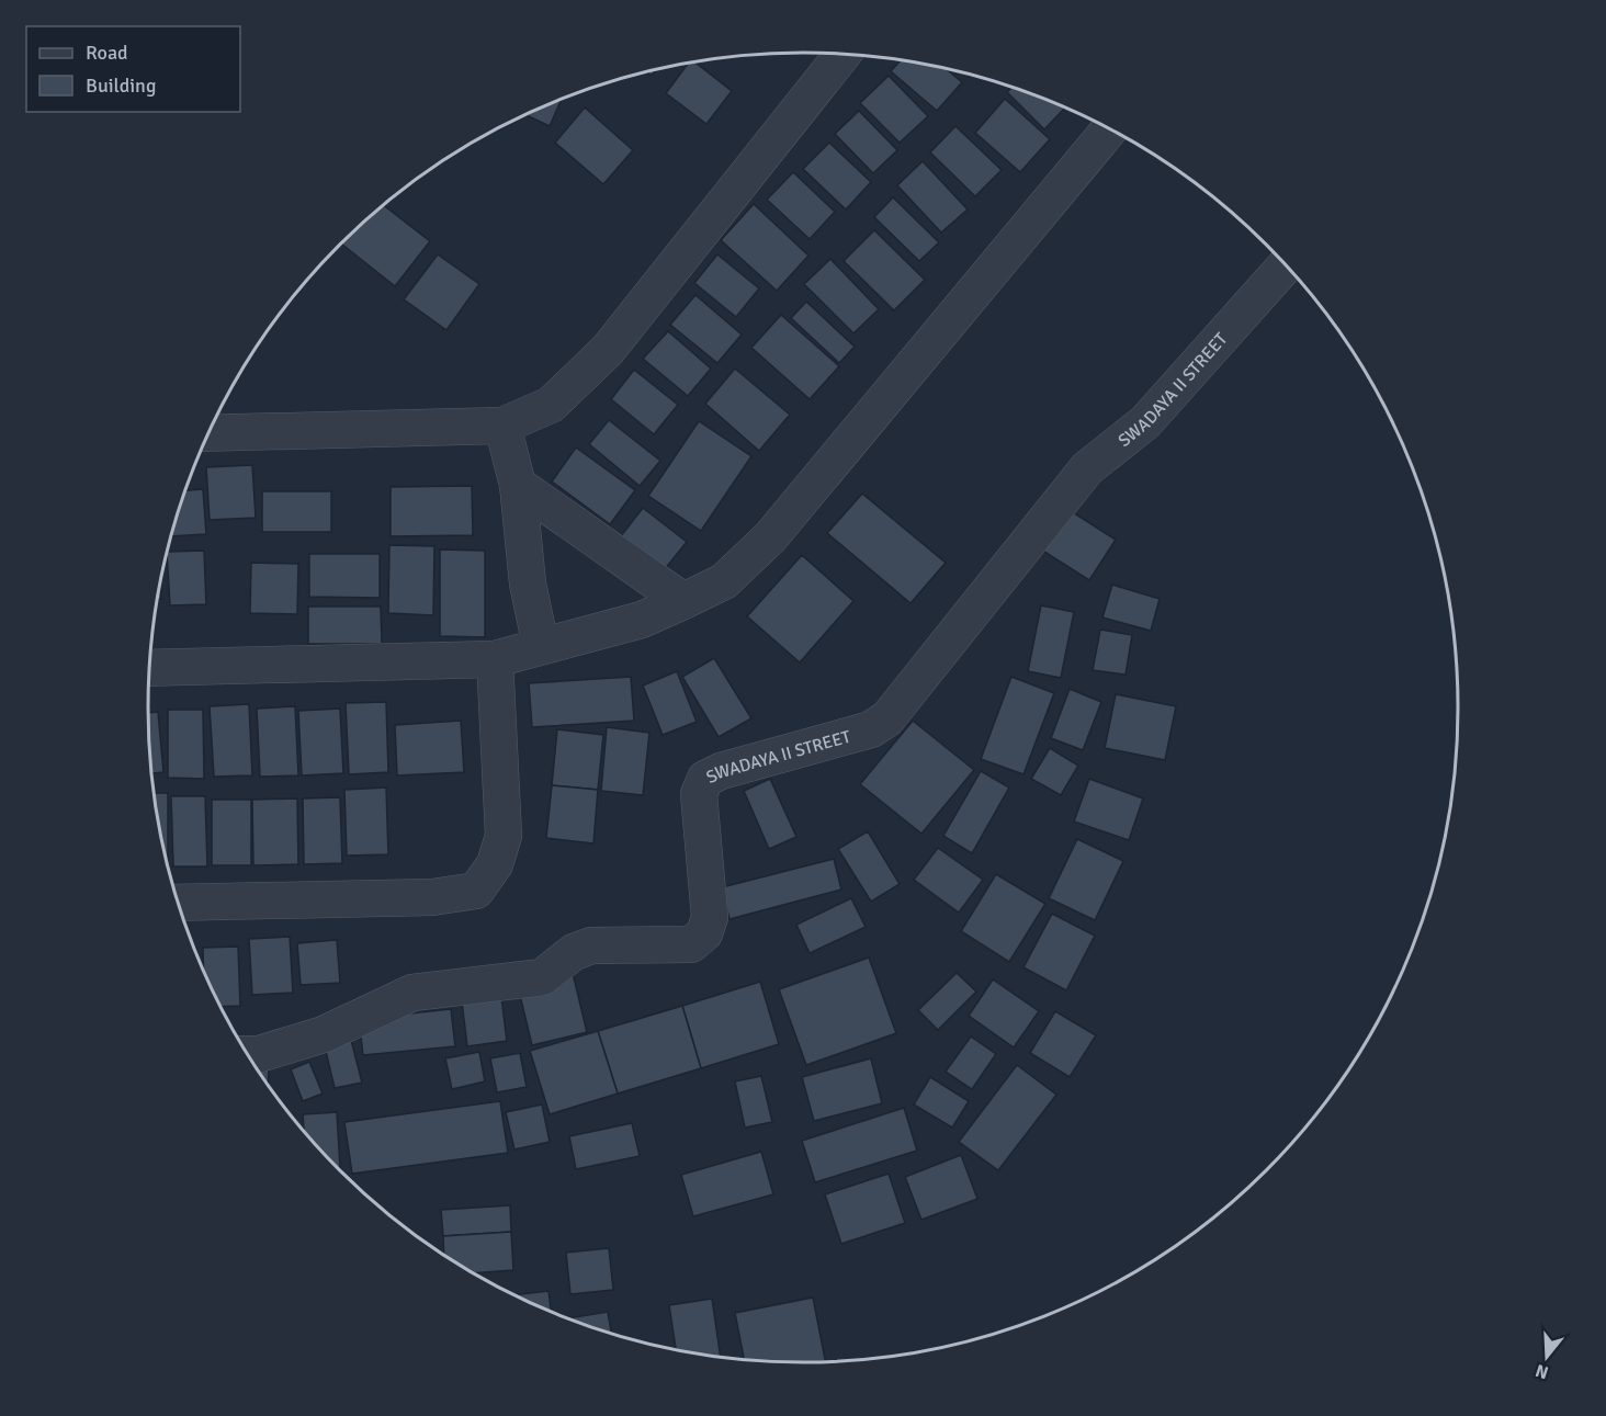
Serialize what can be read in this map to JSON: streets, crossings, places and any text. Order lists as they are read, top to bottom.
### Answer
{
  "streets": {
    "street": ["SWADAYA II STREET"]
  },
  "legend": ["Road", "Building"],
  "north": "bottom"
}
